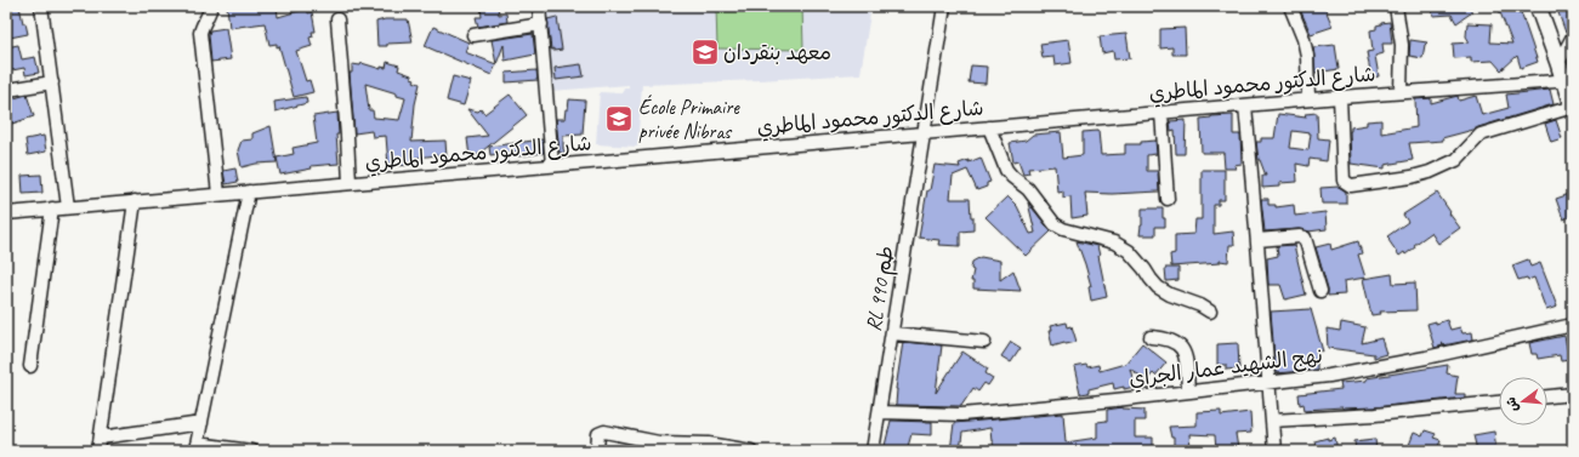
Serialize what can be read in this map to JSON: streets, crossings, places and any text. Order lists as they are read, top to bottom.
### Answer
{
  "streets": {
    "street": ["شارع الدكتور محمود الماطري", "RL طم 990", "نهج الشهيد عمار الجراي"]
  },
  "crossings": [
    ["شارع الدكتور محمود الماطري", "RL طم 990"],
    ["RL طم 990", "نهج الشهيد عمار الجراي"]
  ],
  "places": {
    "school or university": ["معهد بنقردان", "École Primaire privée Nibras"]
  },
  "north": "left"
}
